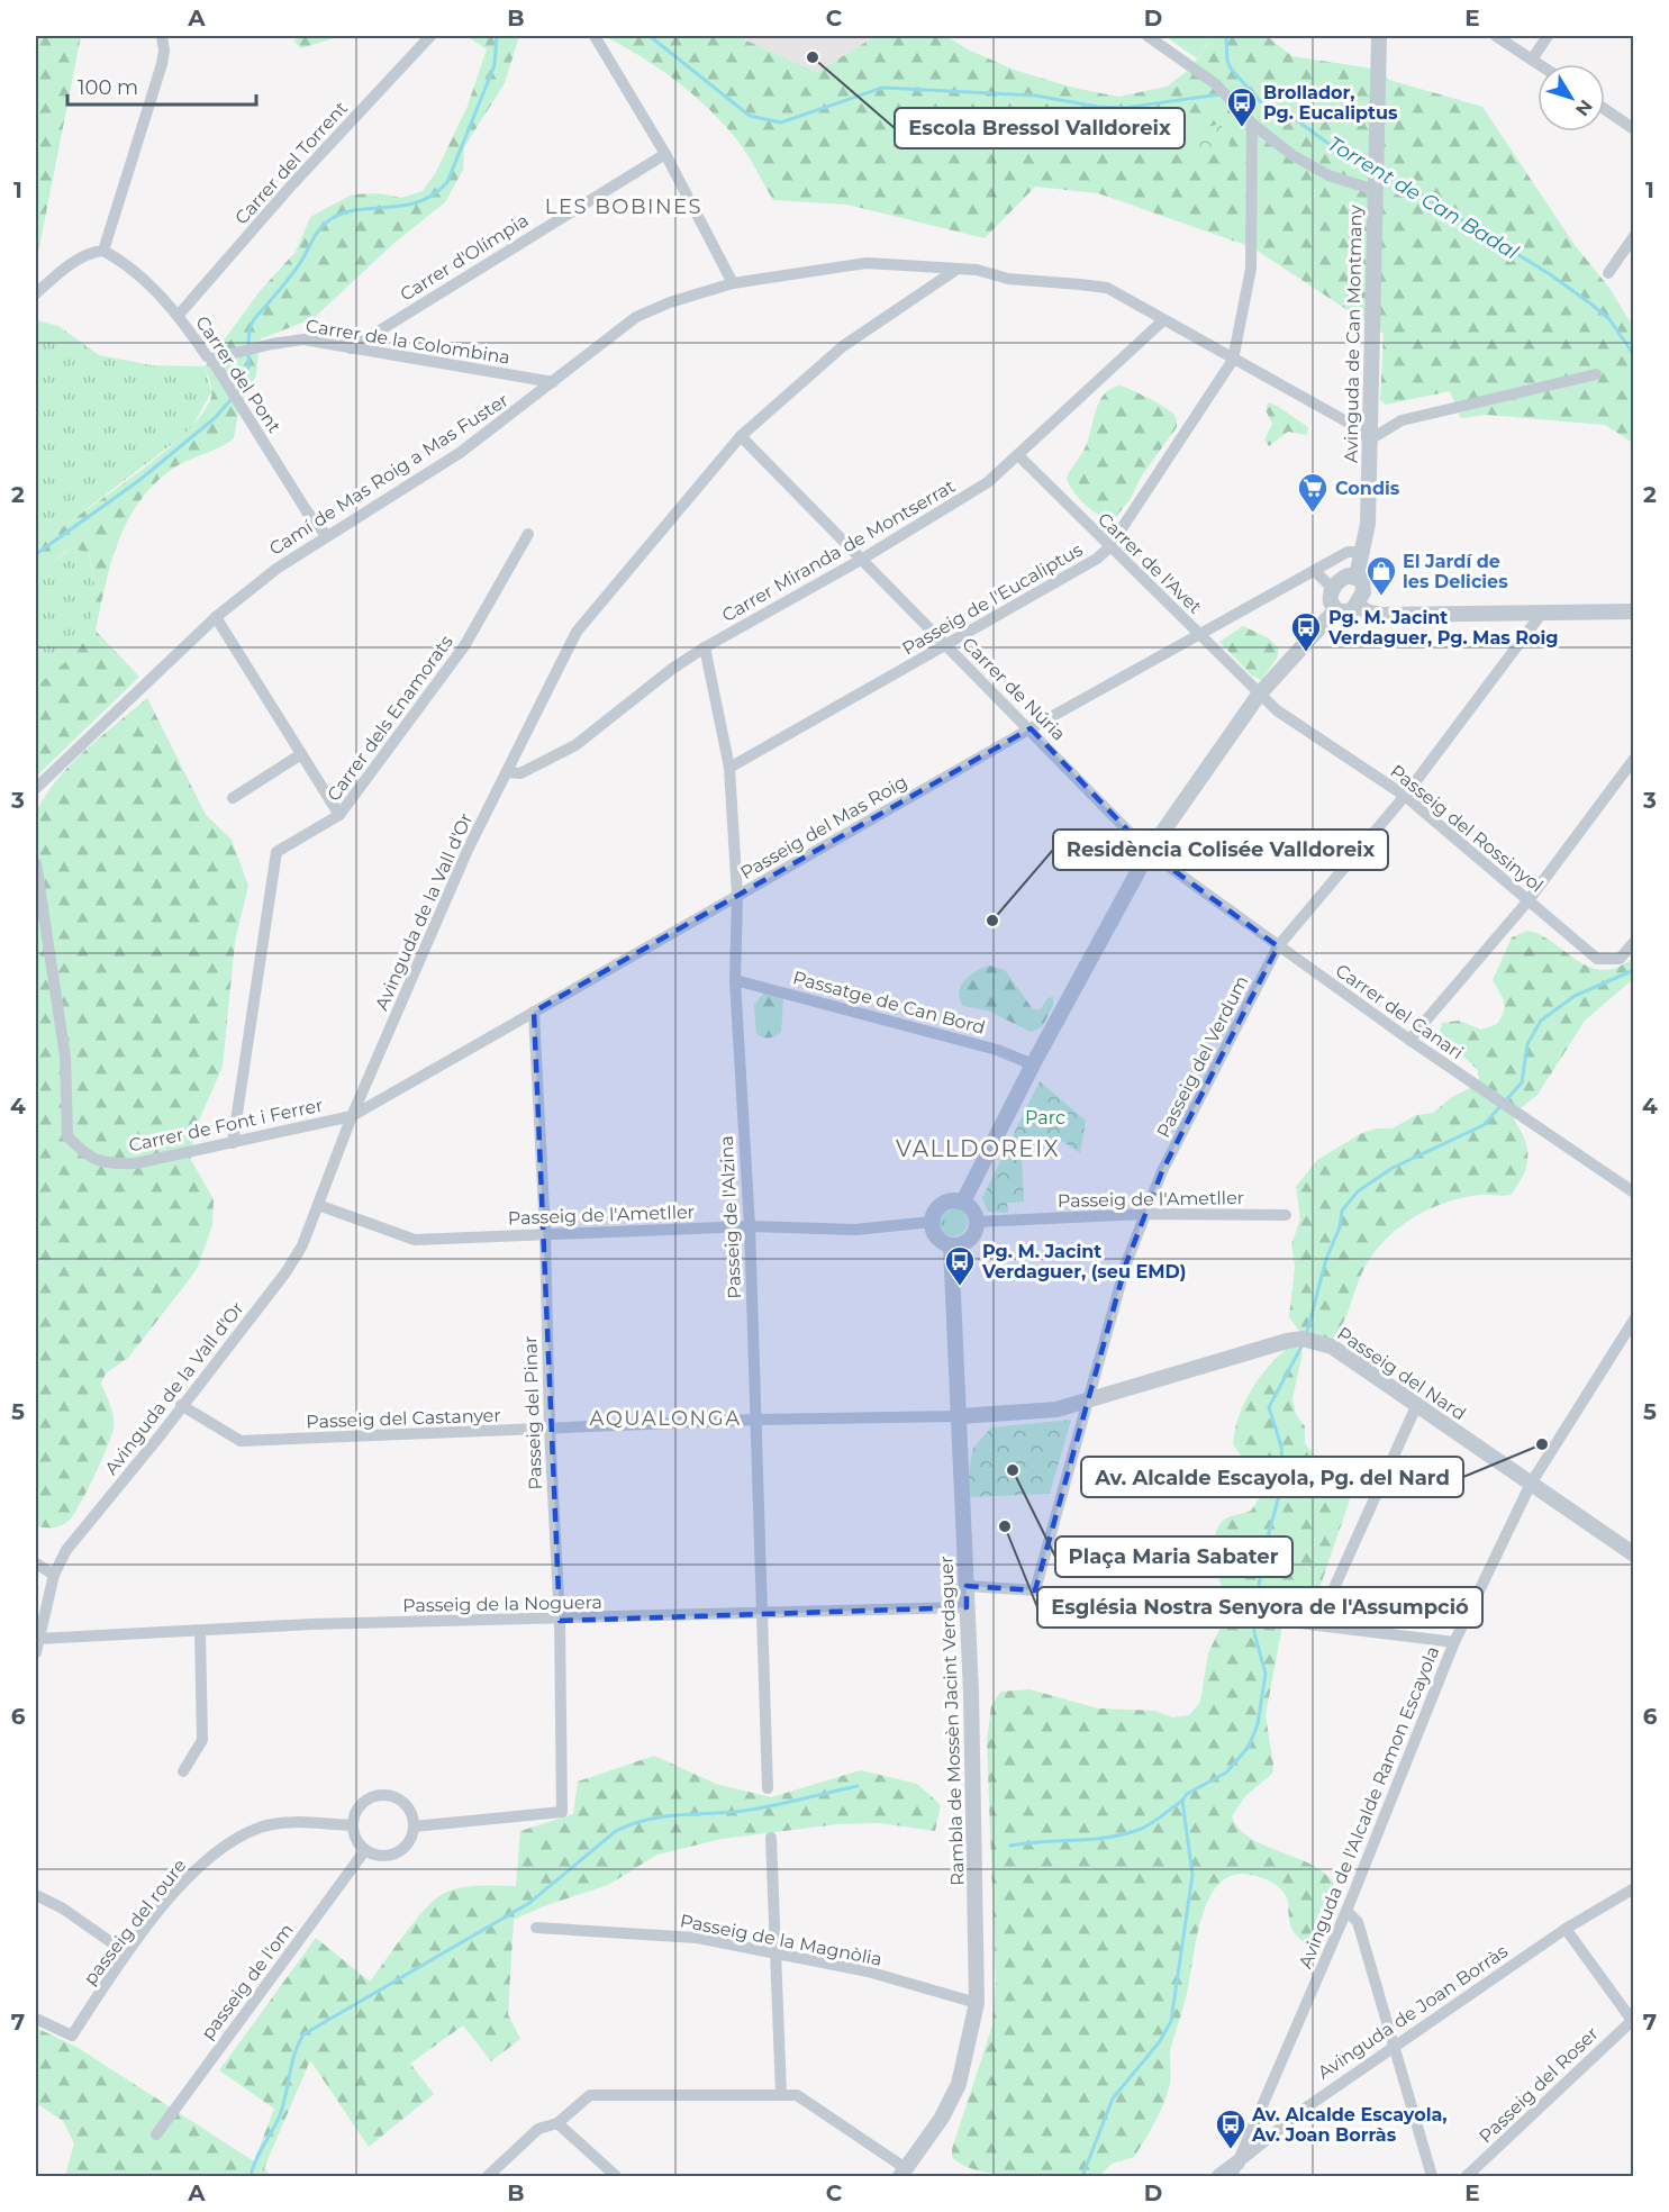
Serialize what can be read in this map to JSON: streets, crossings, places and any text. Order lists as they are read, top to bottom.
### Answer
{
  "streets": {
    "street": [
      "Carrer del Torrent",
      "Carrer d'Olímpia",
      "Avinguda de Can Montmany",
      "Carrer de la Colombina",
      "Carrer del Pont",
      "Camí de Mas Roig a Mas Fuster",
      "Carrer Miranda de Montserrat",
      "Carrer de l'Avet",
      "Passeig de l'Eucaliptus",
      "Carrer de Núria",
      "Carrer dels Enamorats",
      "Passeig del Mas Roig",
      "Passeig del Rossinyol",
      "Avinguda de la Vall d'Or",
      "Passatge de Can Bord",
      "Carrer del Canari",
      "Passeig del Verdum",
      "Carrer de Font i Ferrer",
      "Passeig de l'Ametller",
      "Passeig de l'Alzina",
      "Passeig del Nard",
      "Passeig del Pinar",
      "Passeig del Castanyer",
      "Passeig de la Noguera",
      "Rambla de Mossèn Jacint Verdaguer",
      "Avinguda de l'Alcalde Ramon Escayola",
      "passeig del roure",
      "Passeig de la Magnòlia",
      "passeig de l'om",
      "Avinguda de Joan Borràs",
      "Passeig del Roser"
    ]
  },
  "crossings": [
    ["Carrer del Torrent", "Carrer del Pont"],
    ["Carrer d'Olímpia", "Carrer de la Colombina"],
    ["Avinguda de Can Montmany", "Camí de Mas Roig a Mas Fuster"],
    ["Avinguda de Can Montmany", "Passeig del Mas Roig"],
    ["Carrer de la Colombina", "Carrer del Pont"],
    ["Carrer de la Colombina", "Camí de Mas Roig a Mas Fuster"],
    ["Carrer del Pont", "Camí de Mas Roig a Mas Fuster"],
    ["Camí de Mas Roig a Mas Fuster", "Carrer Miranda de Montserrat"],
    ["Camí de Mas Roig a Mas Fuster", "Passeig de l'Eucaliptus"],
    ["Camí de Mas Roig a Mas Fuster", "Avinguda de la Vall d'Or"],
    ["Carrer Miranda de Montserrat", "Carrer de l'Avet"],
    ["Carrer Miranda de Montserrat", "Carrer de Núria"],
    ["Carrer Miranda de Montserrat", "Avinguda de la Vall d'Or"],
    ["Carrer Miranda de Montserrat", "Passeig de l'Alzina"],
    ["Carrer de l'Avet", "Passeig de l'Eucaliptus"],
    ["Carrer de l'Avet", "Passeig del Mas Roig"],
    ["Carrer de l'Avet", "Passeig del Rossinyol"],
    ["Passeig de l'Eucaliptus", "Carrer de Núria"],
    ["Passeig de l'Eucaliptus", "Passeig de l'Alzina"],
    ["Carrer de Núria", "Passeig del Mas Roig"],
    ["Carrer de Núria", "Avinguda de la Vall d'Or"],
    ["Carrer de Núria", "Carrer del Canari"],
    ["Carrer dels Enamorats", "Carrer de Font i Ferrer"],
    ["Passeig del Mas Roig", "Avinguda de la Vall d'Or"],
    ["Passeig del Mas Roig", "Carrer de Font i Ferrer"],
    ["Passeig del Mas Roig", "Passeig de l'Alzina"],
    ["Passeig del Mas Roig", "Passeig del Pinar"],
    ["Passeig del Rossinyol", "Passeig del Verdum"],
    ["Avinguda de la Vall d'Or", "Carrer de Font i Ferrer"],
    ["Avinguda de la Vall d'Or", "Passeig de l'Ametller"],
    ["Avinguda de la Vall d'Or", "Passeig del Castanyer"],
    ["Avinguda de la Vall d'Or", "Passeig de la Noguera"],
    ["Passatge de Can Bord", "Passeig de l'Alzina"],
    ["Carrer del Canari", "Passeig del Verdum"],
    ["Passeig del Verdum", "Passeig de l'Ametller"],
    ["Passeig del Verdum", "Passeig del Nard"],
    ["Passeig de l'Ametller", "Passeig de l'Alzina"],
    ["Passeig de l'Ametller", "Passeig del Pinar"],
    ["Passeig de l'Ametller", "Rambla de Mossèn Jacint Verdaguer"],
    ["Passeig de l'Alzina", "Passeig del Castanyer"],
    ["Passeig de l'Alzina", "Passeig de la Noguera"],
    ["Passeig del Nard", "Passeig del Castanyer"],
    ["Passeig del Nard", "Rambla de Mossèn Jacint Verdaguer"],
    ["Passeig del Nard", "Avinguda de l'Alcalde Ramon Escayola"],
    ["Passeig del Pinar", "Passeig del Castanyer"],
    ["Passeig del Pinar", "Passeig de la Noguera"],
    ["Passeig del Pinar", "passeig del roure"],
    ["Passeig del Pinar", "passeig de l'om"],
    ["Passeig del Castanyer", "Rambla de Mossèn Jacint Verdaguer"],
    ["Passeig de la Noguera", "Rambla de Mossèn Jacint Verdaguer"],
    ["Rambla de Mossèn Jacint Verdaguer", "Passeig de la Magnòlia"],
    ["Avinguda de l'Alcalde Ramon Escayola", "Avinguda de Joan Borràs"],
    ["passeig del roure", "passeig de l'om"]
  ],
  "districts": ["LES BOBINES", "VALLDOREIX", "AQUALONGA"],
  "water": ["Torrent de Can Badal"],
  "parks": ["Parc"],
  "places": {
    "other": [
      "Escola Bressol Valldoreix",
      "Residència Colisée Valldoreix",
      "Av. Alcalde Escayola, Pg. del Nard",
      "Plaça Maria Sabater",
      "Església Nostra Senyora de l'Assumpció"
    ],
    "bus stop": [
      "Brollador, Pg. Eucaliptus",
      "Pg. M. Jacint Verdaguer, Pg. Mas Roig",
      "Pg. M. Jacint Verdaguer, (seu EMD)",
      "Av. Alcalde Escayola, Av. Joan Borràs"
    ],
    "supermarket": ["Condis"],
    "shop": ["El Jardí de les Delicies"]
  },
  "scale_bar": "100 m",
  "north": "bottom right",
  "grid": {
    "columns": [
      "A",
      "B",
      "C",
      "D",
      "E"
    ],
    "rows": [
      "1",
      "2",
      "3",
      "4",
      "5",
      "6",
      "7"
    ]
  }
}
